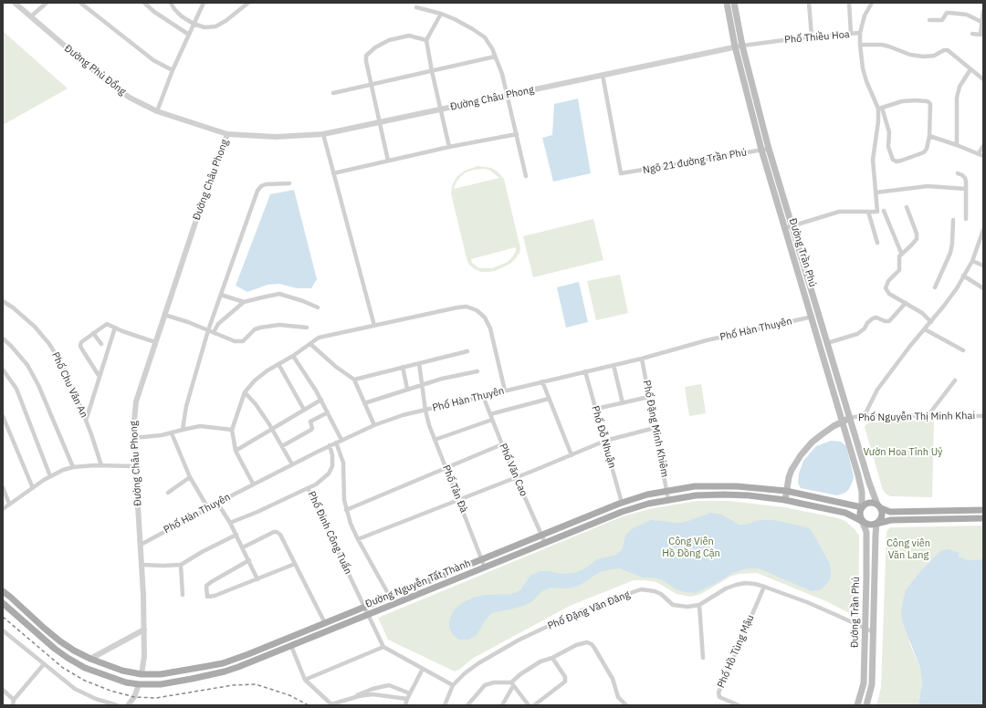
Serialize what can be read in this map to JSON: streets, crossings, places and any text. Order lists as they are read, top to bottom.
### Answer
{
  "streets": {
    "main road": ["Đường Trần Phú", "Đường Nguyễn Tất Thành"],
    "street": [
      "Phố Thiều Hoa",
      "Đường Phù Đổng",
      "Đường Châu Phong",
      "Ngõ 21 đường Trần Phú",
      "Phố Hàn Thuyên",
      "Phố Chu Văn An",
      "Phố Nguyễn Thị Minh Khai",
      "Phố Đặng Minh Khiêm",
      "Phố Đỗ Nhuận",
      "Phố Văn Cao",
      "Phố Tản Đà",
      "Phố Đinh Công Tuấn",
      "Phố Đặng Văn Đăng",
      "Phố Hồ Tùng Mậu"
    ]
  },
  "crossings": [
    ["Phố Thiều Hoa", "Đường Châu Phong"],
    ["Phố Thiều Hoa", "Đường Trần Phú"],
    ["Đường Phù Đổng", "Đường Châu Phong"],
    ["Đường Châu Phong", "Ngõ 21 đường Trần Phú"],
    ["Đường Châu Phong", "Đường Trần Phú"],
    ["Đường Châu Phong", "Phố Hàn Thuyên"],
    ["Đường Châu Phong", "Đường Nguyễn Tất Thành"],
    ["Ngõ 21 đường Trần Phú", "Đường Trần Phú"],
    ["Đường Trần Phú", "Phố Hàn Thuyên"],
    ["Đường Trần Phú", "Phố Nguyễn Thị Minh Khai"],
    ["Đường Trần Phú", "Đường Nguyễn Tất Thành"],
    ["Phố Hàn Thuyên", "Phố Đặng Minh Khiêm"],
    ["Phố Hàn Thuyên", "Phố Đỗ Nhuận"],
    ["Phố Hàn Thuyên", "Phố Văn Cao"],
    ["Phố Hàn Thuyên", "Phố Tản Đà"],
    ["Phố Hàn Thuyên", "Phố Đinh Công Tuấn"],
    ["Phố Đặng Minh Khiêm", "Đường Nguyễn Tất Thành"],
    ["Phố Đỗ Nhuận", "Đường Nguyễn Tất Thành"],
    ["Phố Văn Cao", "Đường Nguyễn Tất Thành"],
    ["Phố Tản Đà", "Đường Nguyễn Tất Thành"],
    ["Phố Đinh Công Tuấn", "Đường Nguyễn Tất Thành"]
  ],
  "parks": ["Vườn Hoa Tỉnh Uỷ", "Công Viên Hồ Đồng Cận", "Công viên Văn Lang"]
}
